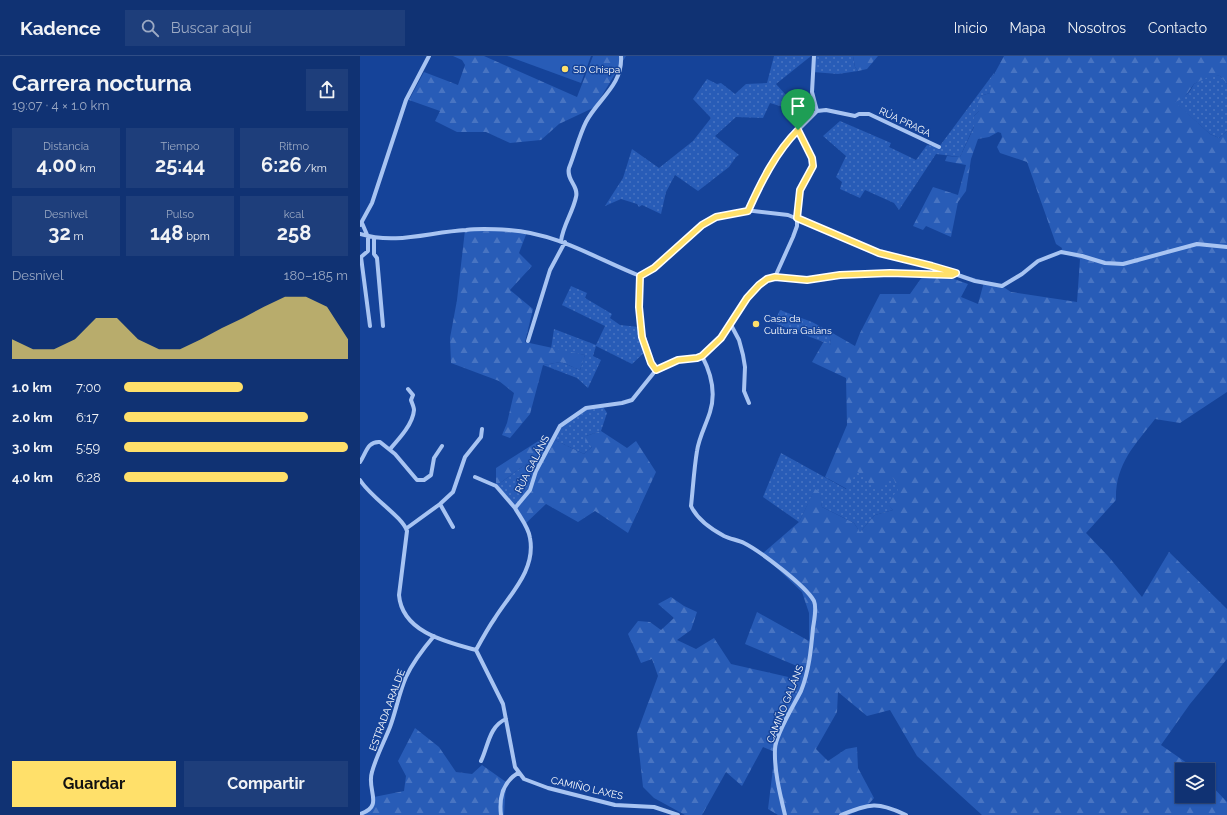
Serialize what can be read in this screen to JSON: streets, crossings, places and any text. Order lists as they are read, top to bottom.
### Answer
{
  "streets": {
    "street": [
      "RÚA PRAGA",
      "RÚA GALÁNS",
      "CAMIÑO GALÁNS",
      "ESTRADA ARALDE",
      "CAMIÑO LAXES"
    ]
  },
  "crossings": [
    ["RÚA GALÁNS", "CAMIÑO GALÁNS"]
  ],
  "places": ["SD Chispa", "Casa da Cultura Galáns"],
  "page": {
    "header": "Kadence",
    "search": "Buscar aquí",
    "nav": [
      "Inicio",
      "Mapa",
      "Nosotros",
      "Contacto"
    ],
    "heading": ["Carrera nocturna", "19:07 · 4 × 1.0 km"],
    "stats": [
      ["Distancia", "4.00 km"],
      ["Tiempo", "25:44"],
      ["Ritmo", "6:26 /km"],
      ["Desnivel", "32 m"],
      ["Pulso", "148 bpm"],
      ["kcal", "258"]
    ],
    "chart": ["Desnivel", "180–185 m"],
    "list": [
      {
        "name": "1.0 km",
        "note": "7:00"
      },
      {
        "name": "2.0 km",
        "note": "6:17"
      },
      {
        "name": "3.0 km",
        "note": "5:59"
      },
      {
        "name": "4.0 km",
        "note": "6:28"
      }
    ],
    "buttons": ["Guardar", "Compartir"]
  }
}
